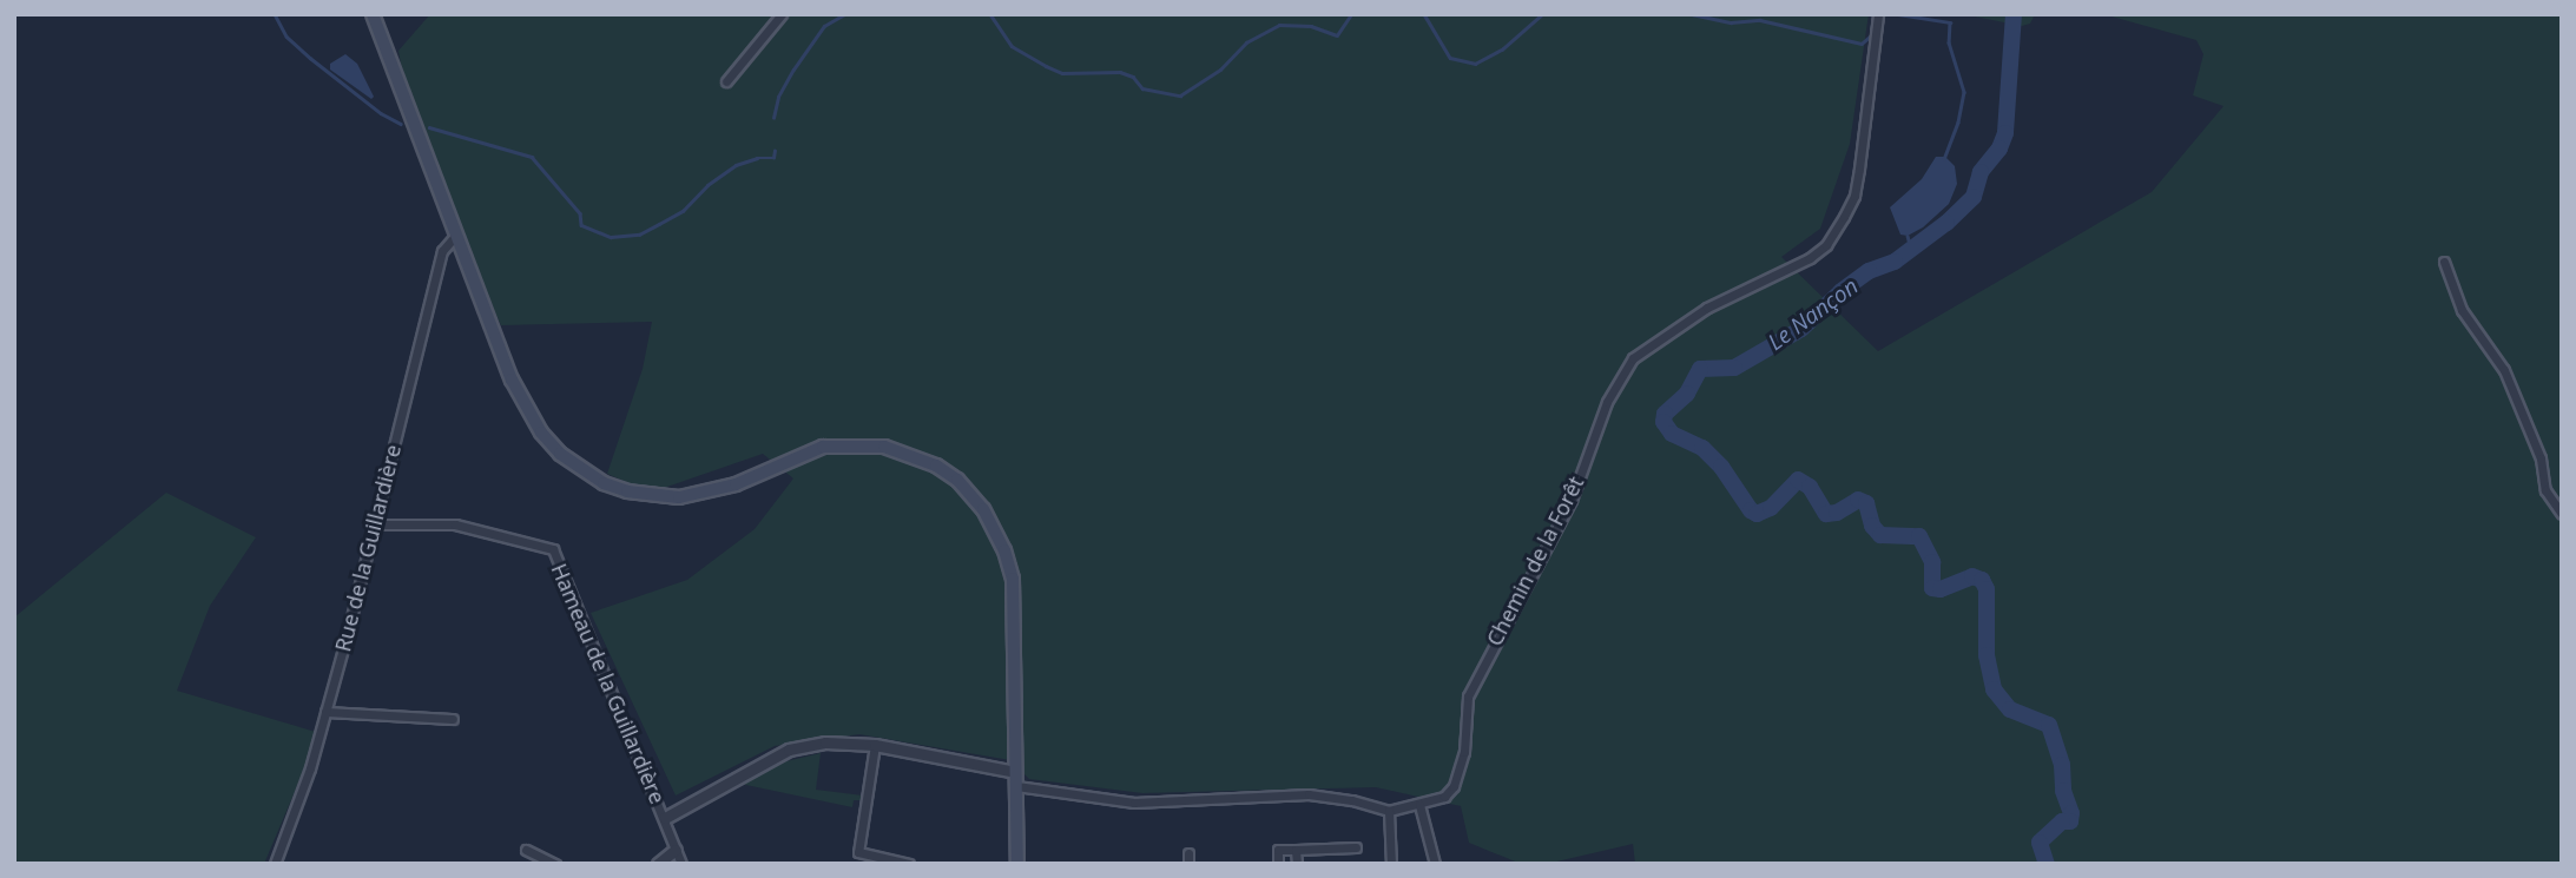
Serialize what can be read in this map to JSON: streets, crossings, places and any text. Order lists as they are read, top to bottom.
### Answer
{
  "streets": {
    "street": ["Rue de la Guillardière", "Chemin de la Forêt", "Hameau de la Guillardière"]
  },
  "crossings": [
    ["Rue de la Guillardière", "Hameau de la Guillardière"]
  ],
  "water": ["Le Nançon"]
}
